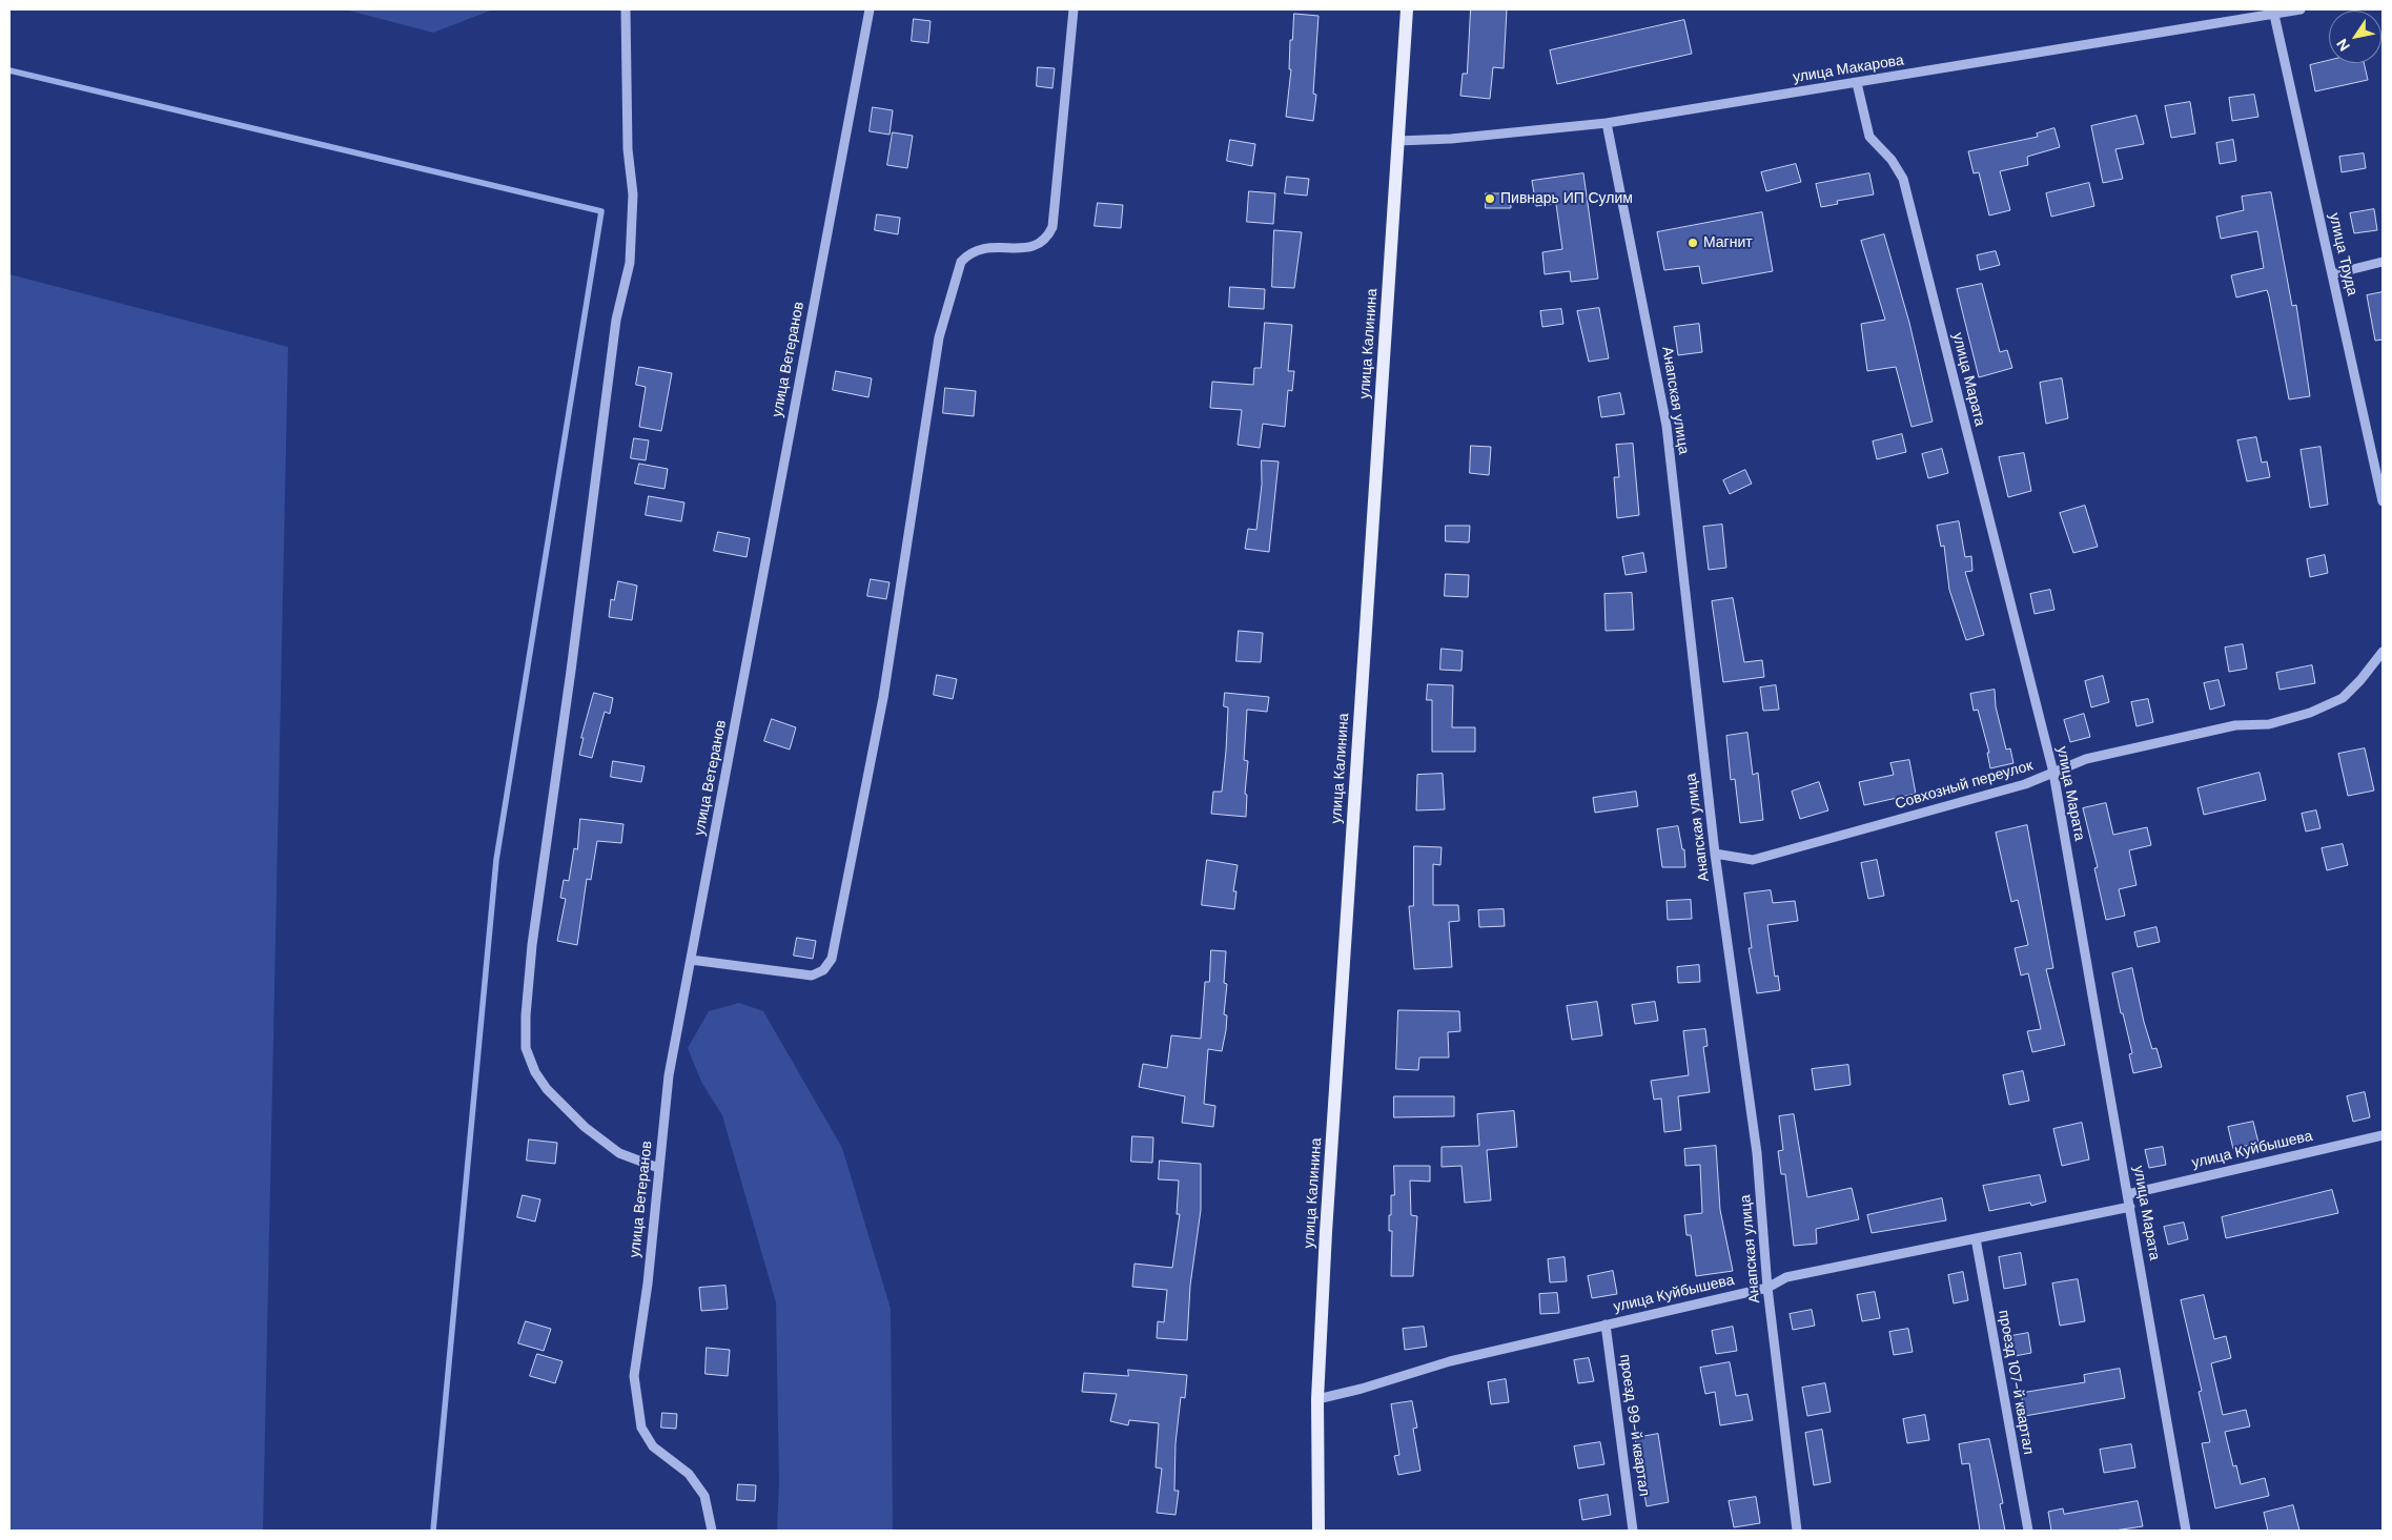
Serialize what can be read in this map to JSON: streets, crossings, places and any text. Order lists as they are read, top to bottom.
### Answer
{
  "streets": {
    "main road": ["улица Калинина"],
    "street": [
      "улица Макарова",
      "улица Труда",
      "улица Ветеранов",
      "улица Марата",
      "Анапская улица",
      "Совхозный переулок",
      "улица Куйбышева",
      "проезд 107-й квартал",
      "проезд 99-й квартал"
    ]
  },
  "crossings": [
    ["улица Макарова", "улица Труда"],
    ["улица Макарова", "улица Калинина"],
    ["улица Макарова", "улица Марата"],
    ["улица Макарова", "Анапская улица"],
    ["улица Калинина", "улица Куйбышева"],
    ["улица Марата", "Совхозный переулок"],
    ["улица Марата", "улица Куйбышева"],
    ["Анапская улица", "Совхозный переулок"],
    ["Анапская улица", "улица Куйбышева"],
    ["улица Куйбышева", "проезд 107-й квартал"],
    ["улица Куйбышева", "проезд 99-й квартал"]
  ],
  "places": ["Пивнарь ИП Сулим", "Магнит"],
  "north": "bottom left"
}
